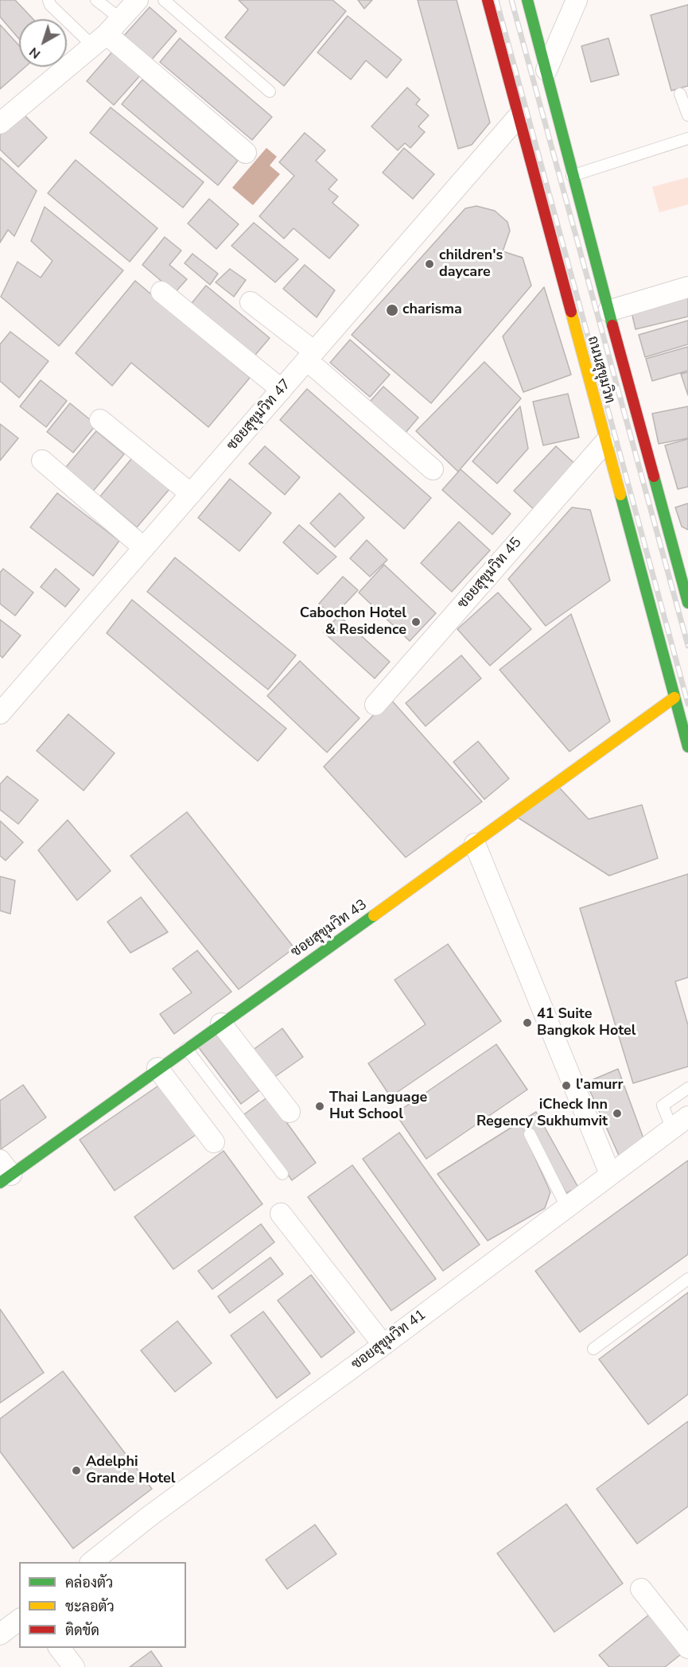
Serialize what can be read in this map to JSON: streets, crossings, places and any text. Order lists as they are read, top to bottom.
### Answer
{
  "streets": {
    "main road": ["ถนนสุขุมวิท", "ซอยสุขุมวิท 43"],
    "street": ["ซอยสุขุมวิท 47", "ซอยสุขุมวิท 45", "ซอยสุขุมวิท 41"]
  },
  "crossings": [
    ["ถนนสุขุมวิท", "ซอยสุขุมวิท 47"],
    ["ถนนสุขุมวิท", "ซอยสุขุมวิท 45"],
    ["ถนนสุขุมวิท", "ซอยสุขุมวิท 43"]
  ],
  "places": [
    "children's daycare",
    "charisma",
    "Cabochon Hotel & Residence",
    "41 Suite Bangkok Hotel",
    "l'amurr",
    "Thai Language Hut School",
    "iCheck Inn Regency Sukhumvit",
    "Adelphi Grande Hotel"
  ],
  "legend": ["คล่องตัว", "ชะลอตัว", "ติดขัด"],
  "north": "bottom left"
}
